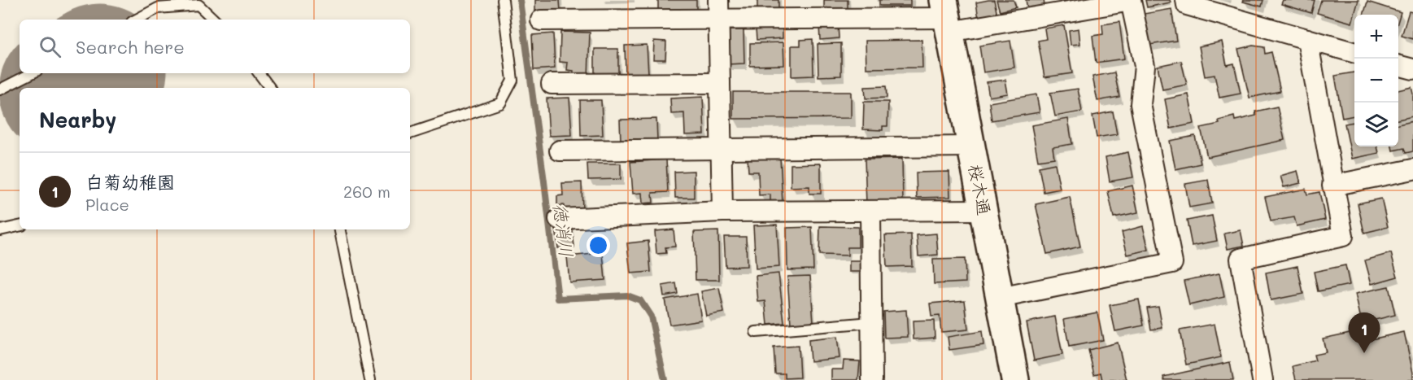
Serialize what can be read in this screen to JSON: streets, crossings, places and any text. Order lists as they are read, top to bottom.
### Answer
{
  "streets": {
    "street": ["桜木通"]
  },
  "water": ["徳消川"],
  "page": {
    "map_buttons": ["+", "−"],
    "search": "Search here",
    "heading": "Nearby",
    "list": [
      {
        "mark": "1",
        "name": "白菊幼稚園",
        "note": "Place",
        "value": "260 m"
      }
    ],
    "pins": "1"
  }
}
